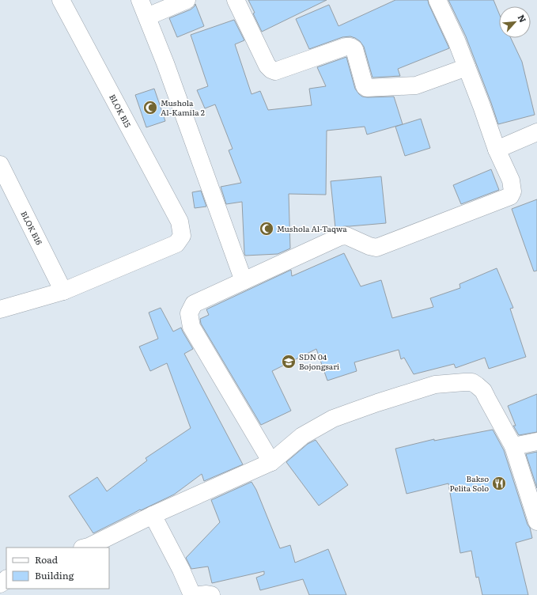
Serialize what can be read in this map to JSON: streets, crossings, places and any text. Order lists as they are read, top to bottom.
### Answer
{
  "streets": {
    "street": ["BLOK B15", "BLOK B16"]
  },
  "crossings": [
    ["BLOK B15", "BLOK B16"]
  ],
  "places": {
    "mosque": ["Mushola Al-Kamila 2", "Mushola Al-Taqwa"],
    "school or university": ["SDN 04 Bojongsari"],
    "restaurant": ["Bakso Pelita Solo"]
  },
  "legend": ["Road", "Building"],
  "north": "top right"
}
